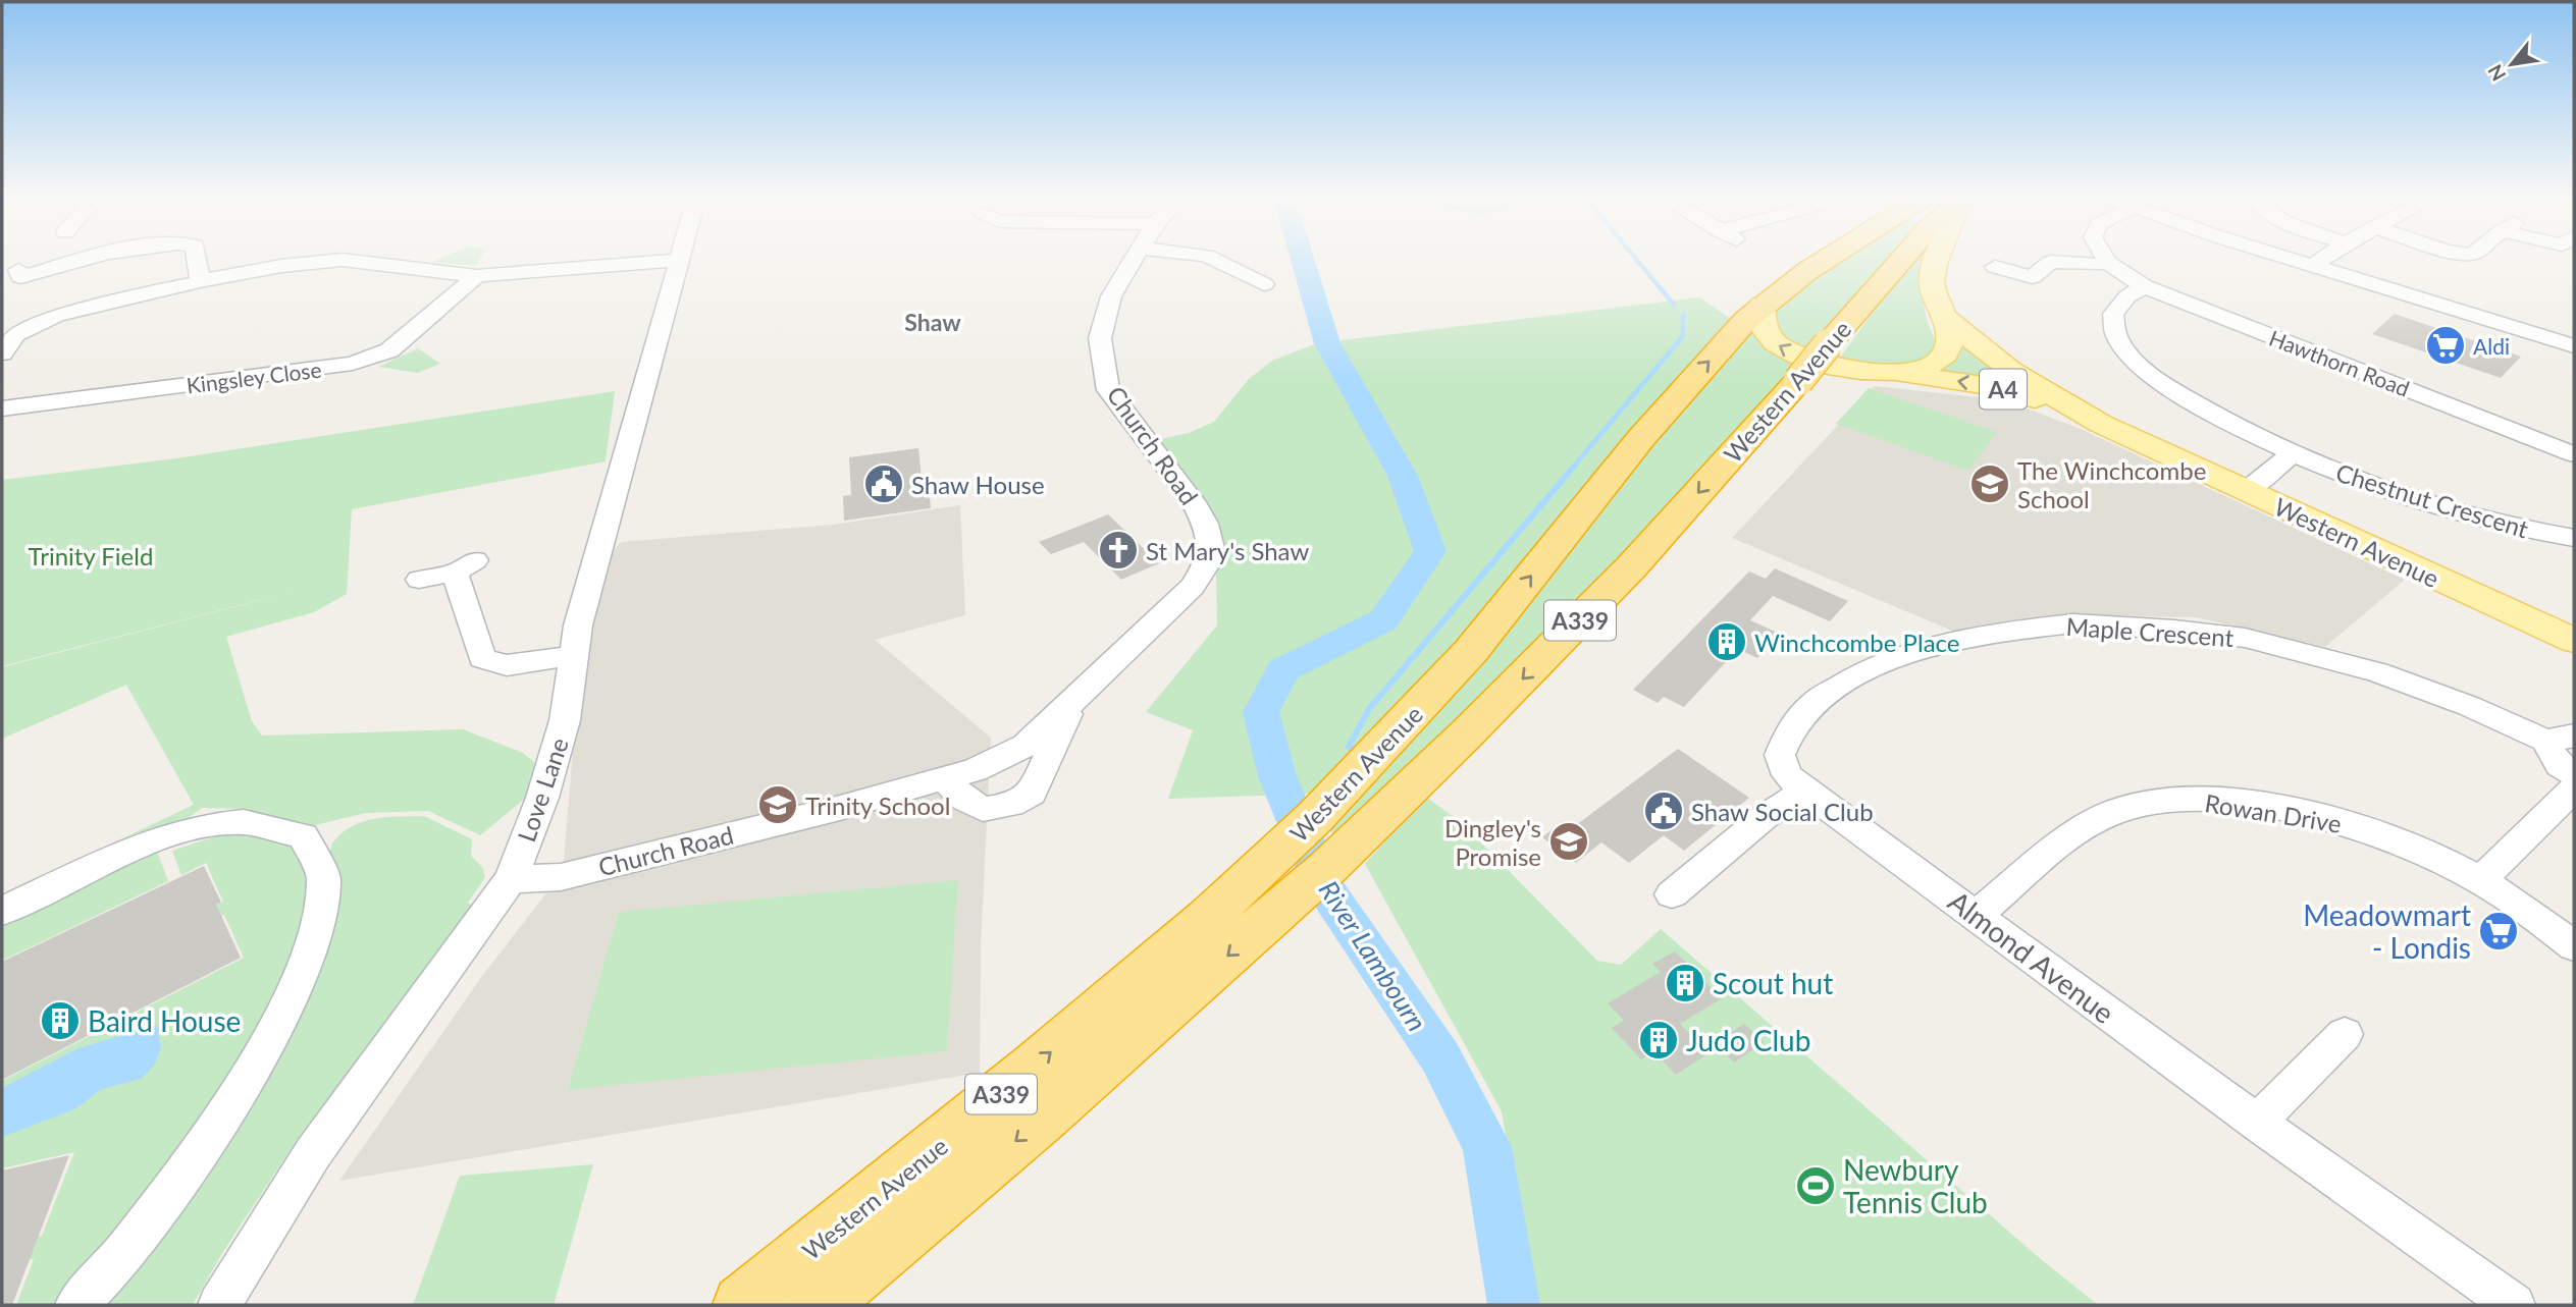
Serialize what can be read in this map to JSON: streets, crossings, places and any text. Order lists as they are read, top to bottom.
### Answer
{
  "streets": {
    "highway": ["Western Avenue", "A339"],
    "main road": ["A4"],
    "street": [
      "Hawthorn Road",
      "Kingsley Close",
      "Church Road",
      "Chestnut Crescent",
      "Maple Crescent",
      "Love Lane",
      "Rowan Drive",
      "Almond Avenue"
    ]
  },
  "crossings": [
    ["Hawthorn Road", "Chestnut Crescent"],
    ["A4", "Western Avenue"],
    ["Church Road", "Love Lane"],
    ["Maple Crescent", "Almond Avenue"],
    ["Rowan Drive", "Almond Avenue"]
  ],
  "districts": ["Shaw"],
  "water": ["River Lambourn"],
  "parks": ["Trinity Field"],
  "places": {
    "supermarket": ["Aldi", "Meadowmart - Londis"],
    "public building": ["Shaw House", "Shaw Social Club"],
    "school or university": ["The Winchcombe School", "Trinity School", "Dingley's Promise"],
    "church": ["St Mary's Shaw"],
    "building": [
      "Winchcombe Place",
      "Scout hut",
      "Baird House",
      "Judo Club"
    ],
    "sports": ["Newbury Tennis Club"]
  },
  "north": "bottom left"
}
